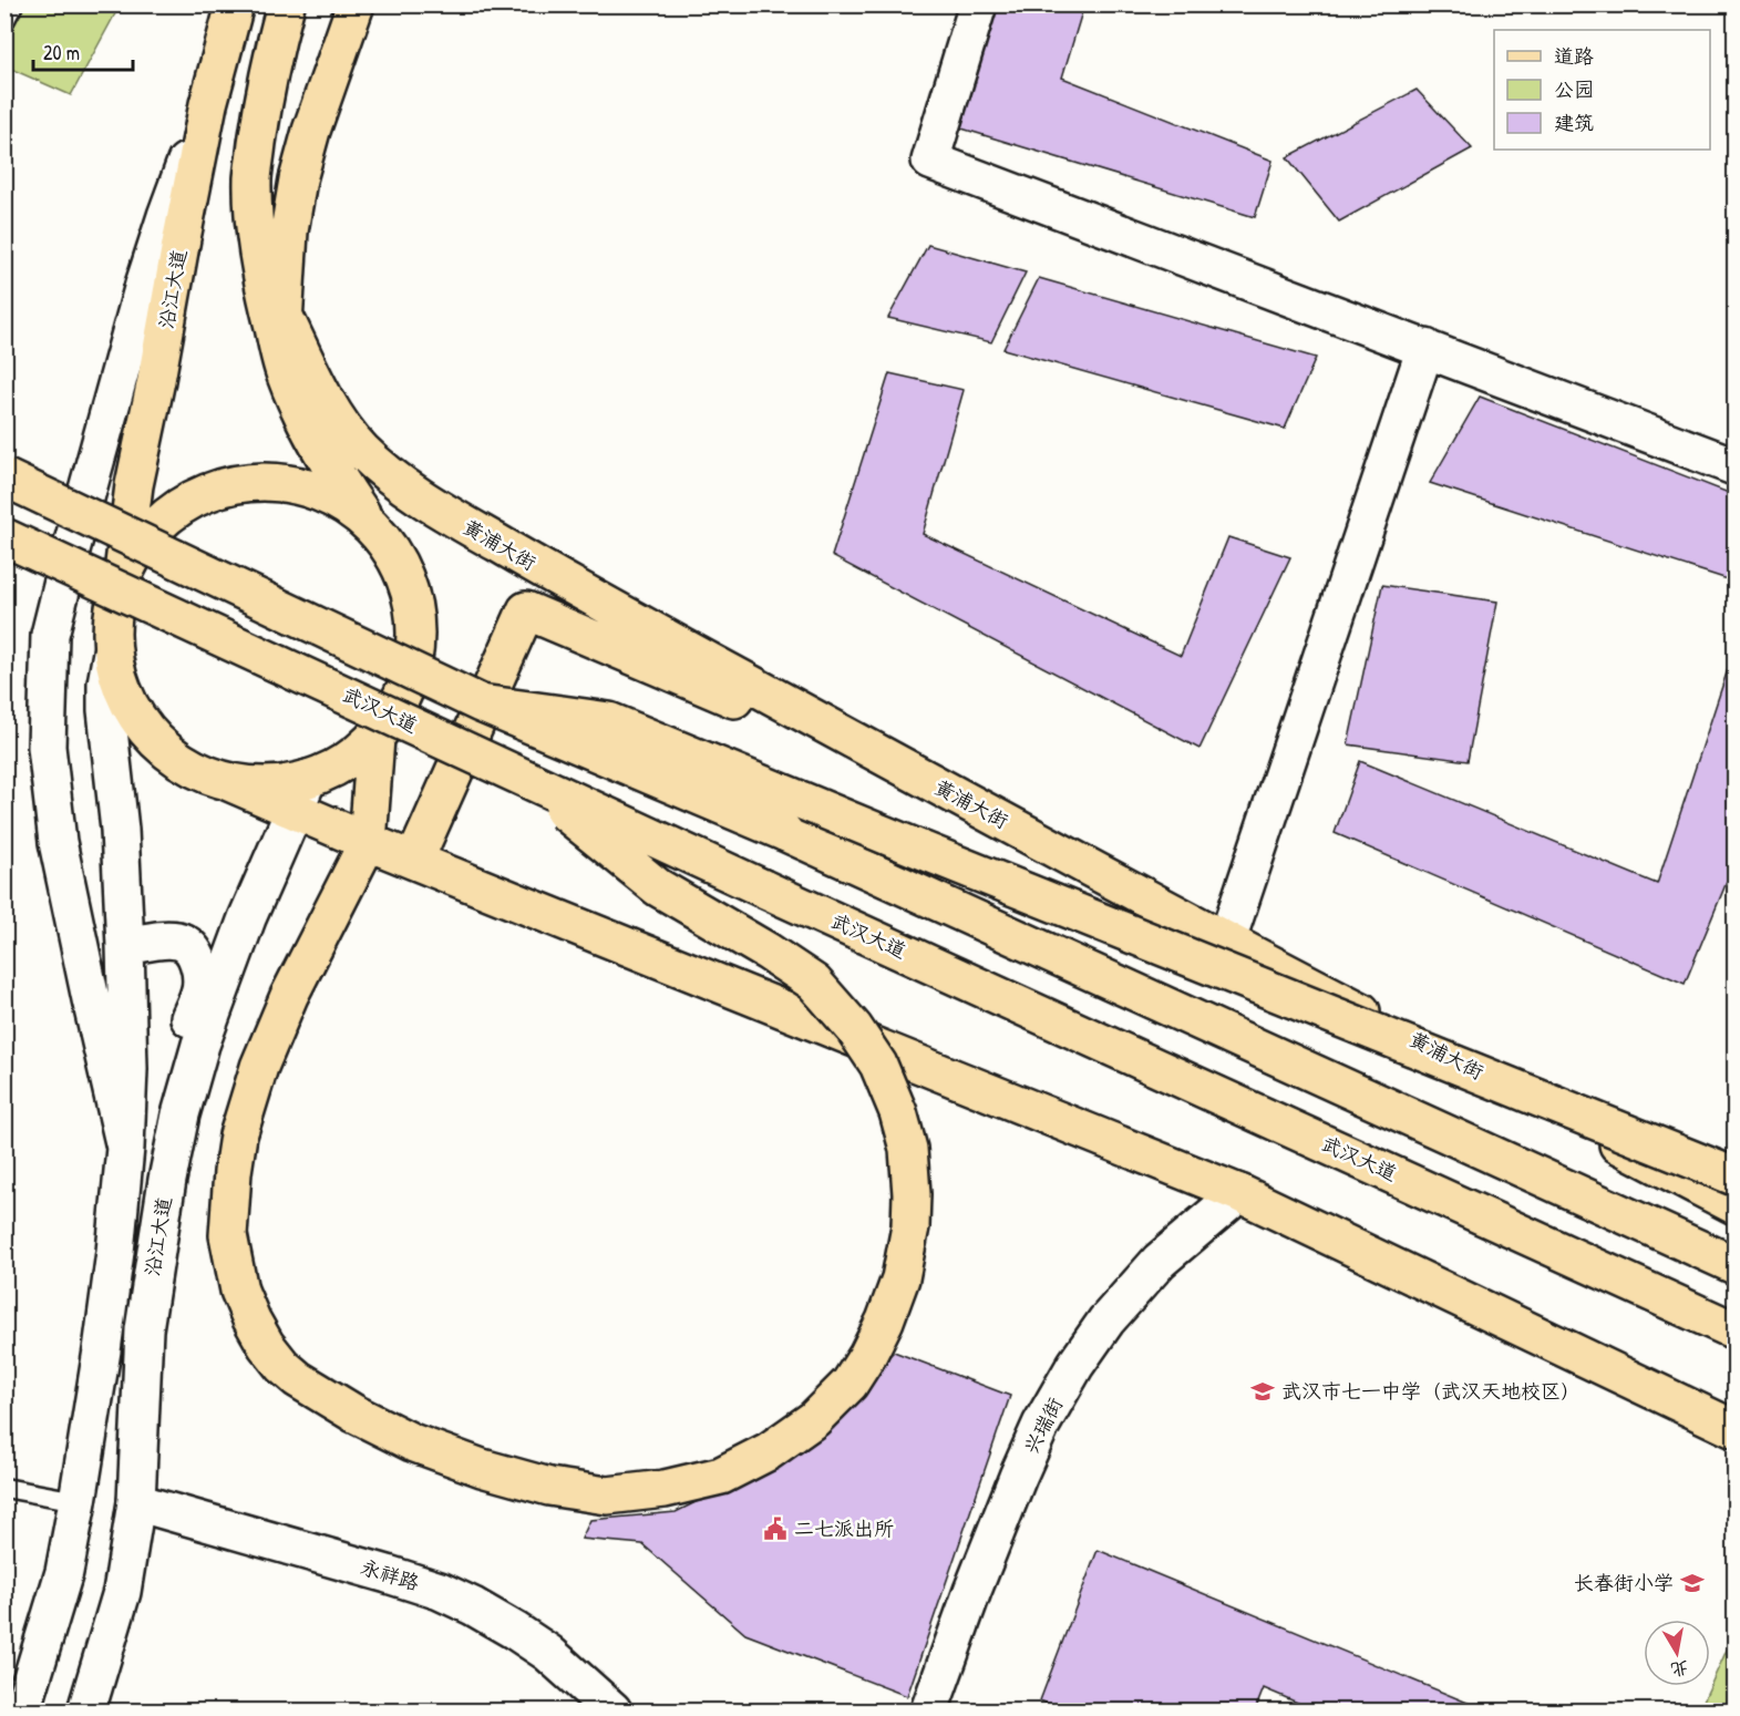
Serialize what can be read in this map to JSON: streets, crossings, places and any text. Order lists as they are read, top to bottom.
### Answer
{
  "streets": {
    "main road": [
      "沿江大道",
      "黄浦大街",
      "武汉大道",
      "兴瑞街",
      "永祥路"
    ]
  },
  "crossings": [
    ["沿江大道", "永祥路"]
  ],
  "places": {
    "school or university": ["武汉市七一中学（武汉天地校区）", "长春街小学"],
    "public building": ["二七派出所"]
  },
  "legend": ["道路", "公园", "建筑"],
  "scale_bar": "20 m",
  "north": "bottom"
}
